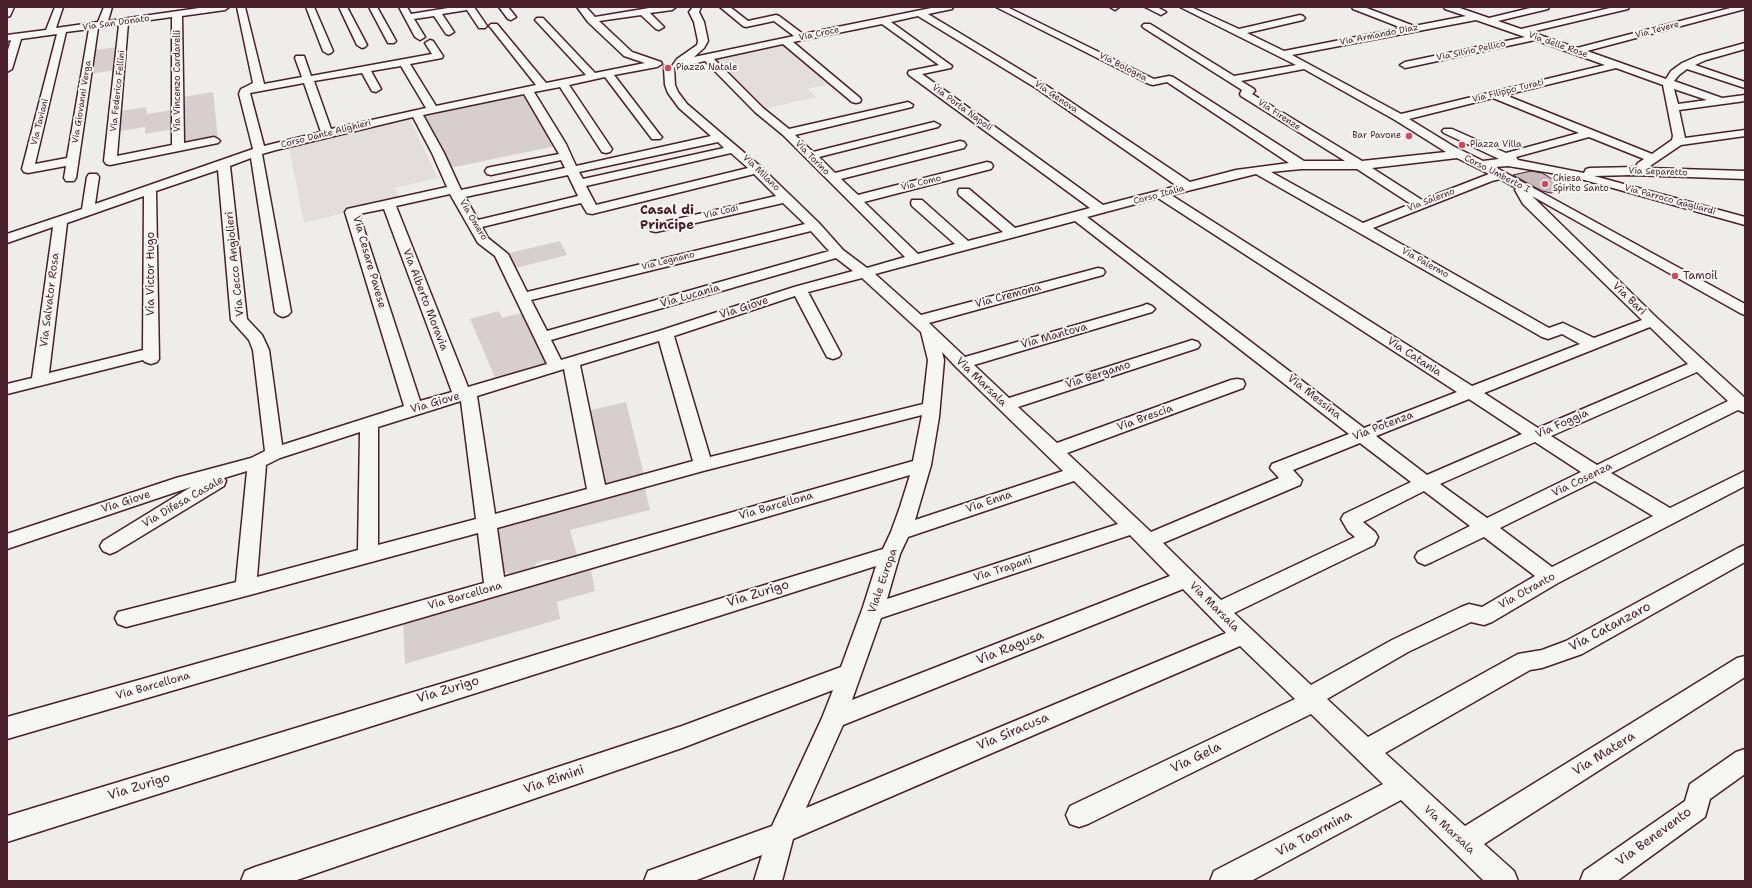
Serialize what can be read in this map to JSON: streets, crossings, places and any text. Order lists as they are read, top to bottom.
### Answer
{
  "streets": {
    "street": [
      "Via San Donato",
      "Via Tevere",
      "Via Croce",
      "Via Armando Diaz",
      "Via delle Rose",
      "Via Silvio Pellico",
      "Via Bologna",
      "Via Vincenzo Cardarelli",
      "Via Federico Fellini",
      "Via Filippo Turati",
      "Via Genova",
      "Via Giovanni Verga",
      "Via Porta Napoli",
      "Via Firenze",
      "Via Taviani",
      "Corso Dante Alighieri",
      "Via Torino",
      "Via Separetto",
      "Via Milano",
      "Corso Umberto I",
      "Via Como",
      "Corso Italia",
      "Via Salerno",
      "Via Parroco Gagliardi",
      "Via Lodi",
      "Via Omero",
      "Via Legnano",
      "Via Cesare Pavese",
      "Via Palermo",
      "Via Cecco Angiolieri",
      "Via Victor Hugo",
      "Via Lucania",
      "Via Cremona",
      "Via Bari",
      "Via Salvator Rosa",
      "Via Alberto Moravia",
      "Via Giove",
      "Via Mantova",
      "Via Catania",
      "Via Bergamo",
      "Via Marsala",
      "Via Messina",
      "Via Brescia",
      "Via Foggia",
      "Via Potenza",
      "Via Cosenza",
      "Via Difesa Casale",
      "Via Enna",
      "Via Barcellona",
      "Via Trapani",
      "Viale Europa",
      "Via Otranto",
      "Via Zurigo",
      "Via Catanzaro",
      "Via Ragusa",
      "Via Siracusa",
      "Via Matera",
      "Via Gela",
      "Via Rimini",
      "Via Taormina",
      "Via Benevento"
    ]
  },
  "crossings": [
    ["Via San Donato", "Via Vincenzo Cardarelli"],
    ["Via San Donato", "Via Federico Fellini"],
    ["Via San Donato", "Via Giovanni Verga"],
    ["Via San Donato", "Via Taviani"],
    ["Via Tevere", "Via delle Rose"],
    ["Via Croce", "Via Genova"],
    ["Via Croce", "Via Porta Napoli"],
    ["Via Croce", "Corso Dante Alighieri"],
    ["Via Croce", "Via Torino"],
    ["Via Croce", "Via Milano"],
    ["Via Armando Diaz", "Via delle Rose"],
    ["Via Armando Diaz", "Corso Umberto I"],
    ["Via delle Rose", "Via Silvio Pellico"],
    ["Via delle Rose", "Via Filippo Turati"],
    ["Via Bologna", "Corso Italia"],
    ["Via Vincenzo Cardarelli", "Via Federico Fellini"],
    ["Via Filippo Turati", "Corso Umberto I"],
    ["Via Genova", "Corso Italia"],
    ["Via Giovanni Verga", "Via Taviani"],
    ["Via Porta Napoli", "Corso Italia"],
    ["Via Firenze", "Corso Italia"],
    ["Via Firenze", "Via Salerno"],
    ["Corso Dante Alighieri", "Via Milano"],
    ["Corso Dante Alighieri", "Via Omero"],
    ["Corso Dante Alighieri", "Via Cecco Angiolieri"],
    ["Corso Dante Alighieri", "Via Victor Hugo"],
    ["Corso Dante Alighieri", "Via Salvator Rosa"],
    ["Via Torino", "Via Como"],
    ["Via Torino", "Corso Italia"],
    ["Via Separetto", "Via Parroco Gagliardi"],
    ["Via Milano", "Corso Italia"],
    ["Via Milano", "Via Lodi"],
    ["Via Milano", "Via Legnano"],
    ["Via Milano", "Via Cesare Pavese"],
    ["Via Milano", "Via Lucania"],
    ["Via Milano", "Via Giove"],
    ["Corso Umberto I", "Corso Italia"],
    ["Corso Umberto I", "Via Salerno"],
    ["Corso Umberto I", "Via Bari"],
    ["Corso Italia", "Via Palermo"],
    ["Corso Italia", "Via Giove"],
    ["Corso Italia", "Via Catania"],
    ["Corso Italia", "Via Messina"],
    ["Via Salerno", "Via Palermo"],
    ["Via Omero", "Via Legnano"],
    ["Via Omero", "Via Cesare Pavese"],
    ["Via Omero", "Via Lucania"],
    ["Via Omero", "Via Giove"],
    ["Via Cesare Pavese", "Via Alberto Moravia"],
    ["Via Cesare Pavese", "Via Giove"],
    ["Via Palermo", "Via Potenza"],
    ["Via Cecco Angiolieri", "Via Giove"],
    ["Via Cecco Angiolieri", "Via Difesa Casale"],
    ["Via Victor Hugo", "Via Salvator Rosa"],
    ["Via Cremona", "Via Marsala"],
    ["Via Cremona", "Viale Europa"],
    ["Via Bari", "Via Foggia"],
    ["Via Bari", "Via Potenza"],
    ["Via Bari", "Via Cosenza"],
    ["Via Alberto Moravia", "Via Giove"],
    ["Via Alberto Moravia", "Via Barcellona"],
    ["Via Giove", "Via Difesa Casale"],
    ["Via Mantova", "Via Marsala"],
    ["Via Catania", "Via Foggia"],
    ["Via Catania", "Via Potenza"],
    ["Via Catania", "Via Cosenza"],
    ["Via Catania", "Via Otranto"],
    ["Via Bergamo", "Via Marsala"],
    ["Via Marsala", "Via Brescia"],
    ["Via Marsala", "Via Foggia"],
    ["Via Marsala", "Via Potenza"],
    ["Via Marsala", "Via Enna"],
    ["Via Marsala", "Via Trapani"],
    ["Via Marsala", "Viale Europa"],
    ["Via Marsala", "Via Otranto"],
    ["Via Marsala", "Via Catanzaro"],
    ["Via Marsala", "Via Ragusa"],
    ["Via Marsala", "Via Siracusa"],
    ["Via Marsala", "Via Matera"],
    ["Via Marsala", "Via Gela"],
    ["Via Marsala", "Via Taormina"],
    ["Via Messina", "Via Foggia"],
    ["Via Messina", "Via Potenza"],
    ["Via Messina", "Via Cosenza"],
    ["Via Messina", "Via Otranto"],
    ["Via Enna", "Viale Europa"],
    ["Via Barcellona", "Viale Europa"],
    ["Via Trapani", "Viale Europa"],
    ["Viale Europa", "Via Zurigo"],
    ["Viale Europa", "Via Ragusa"],
    ["Viale Europa", "Via Siracusa"],
    ["Viale Europa", "Via Rimini"],
    ["Via Otranto", "Via Gela"]
  ],
  "districts": ["Casal di Principe"],
  "places": [
    "Piazza Natale",
    "Bar Pavone",
    "Piazza Villa",
    "Chiesa Spirito Santo",
    "Tamoil"
  ]
}
